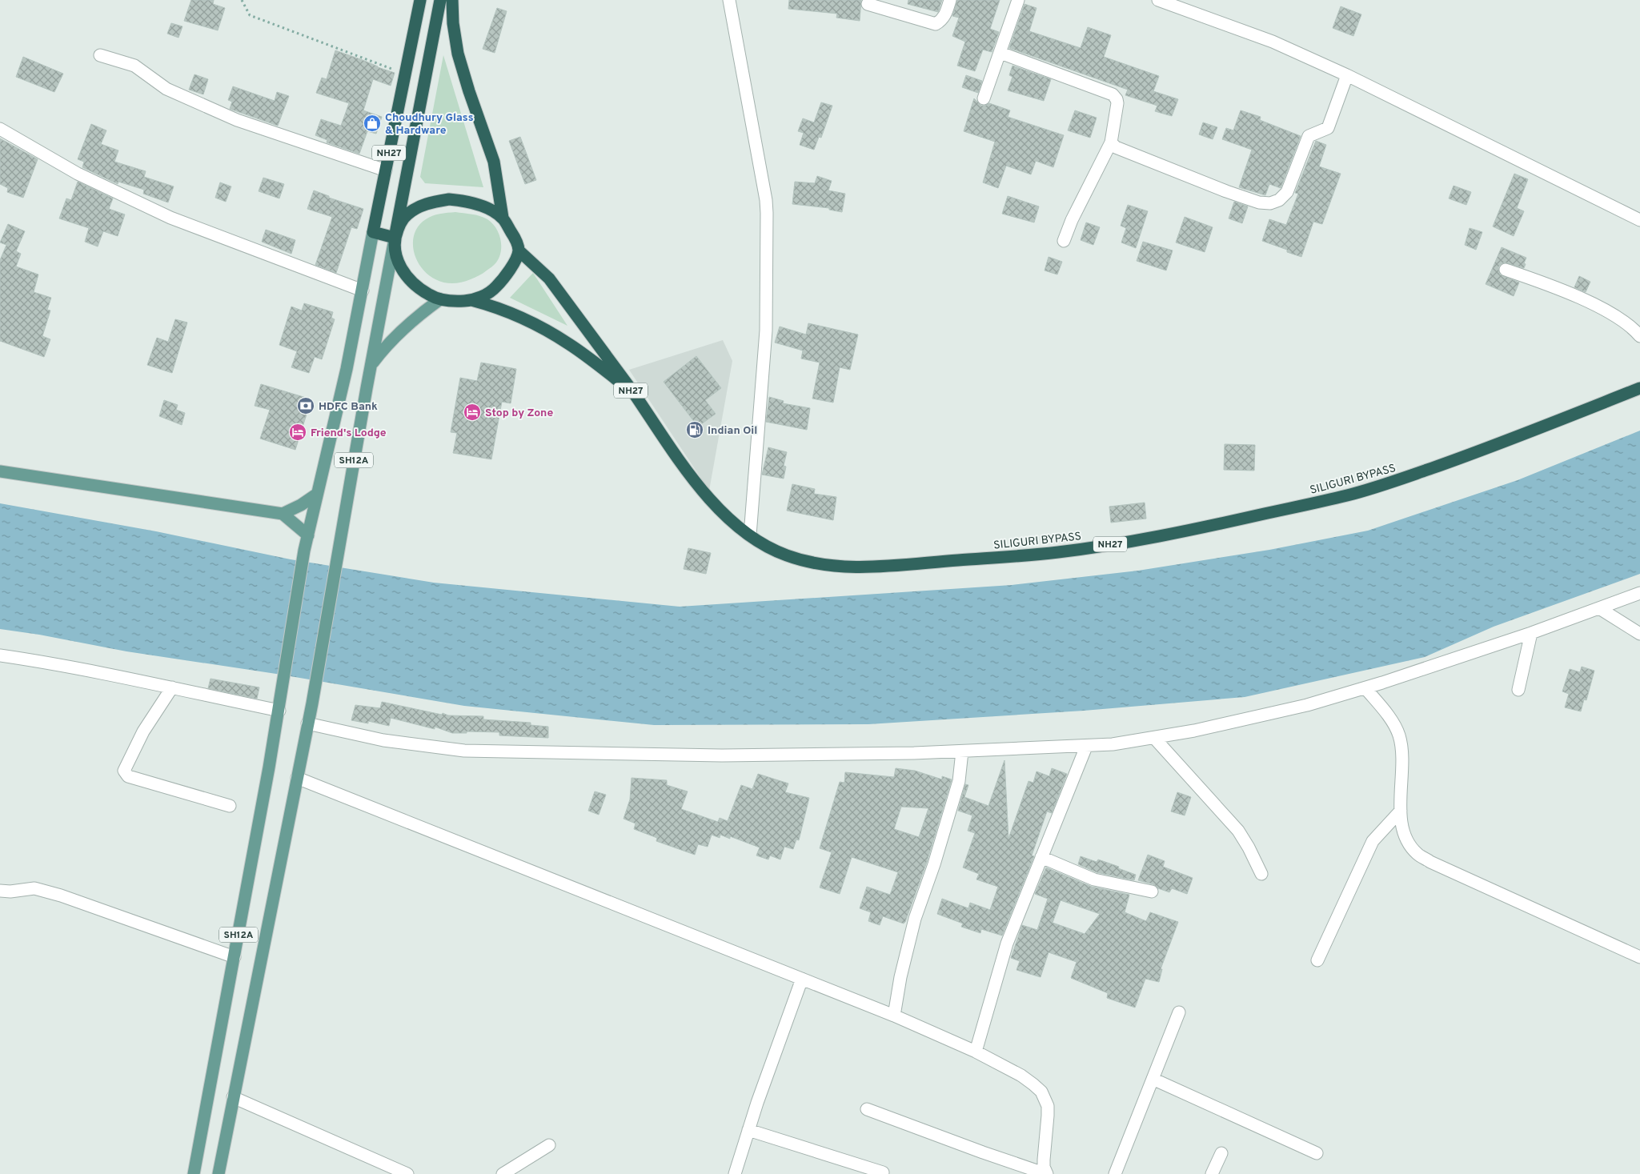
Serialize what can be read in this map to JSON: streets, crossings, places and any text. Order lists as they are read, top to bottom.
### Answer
{
  "streets": {
    "highway": ["NH27", "SILIGURI BYPASS"],
    "main road": ["SH12A"]
  },
  "crossings": [
    ["NH27", "SH12A"],
    ["NH27", "SILIGURI BYPASS"]
  ],
  "places": {
    "shop": ["Choudhury Glass & Hardware"],
    "bank": ["HDFC Bank"],
    "hotel": ["Stop by Zone", "Friend's Lodge"],
    "fuel station": ["Indian Oil"]
  }
}
